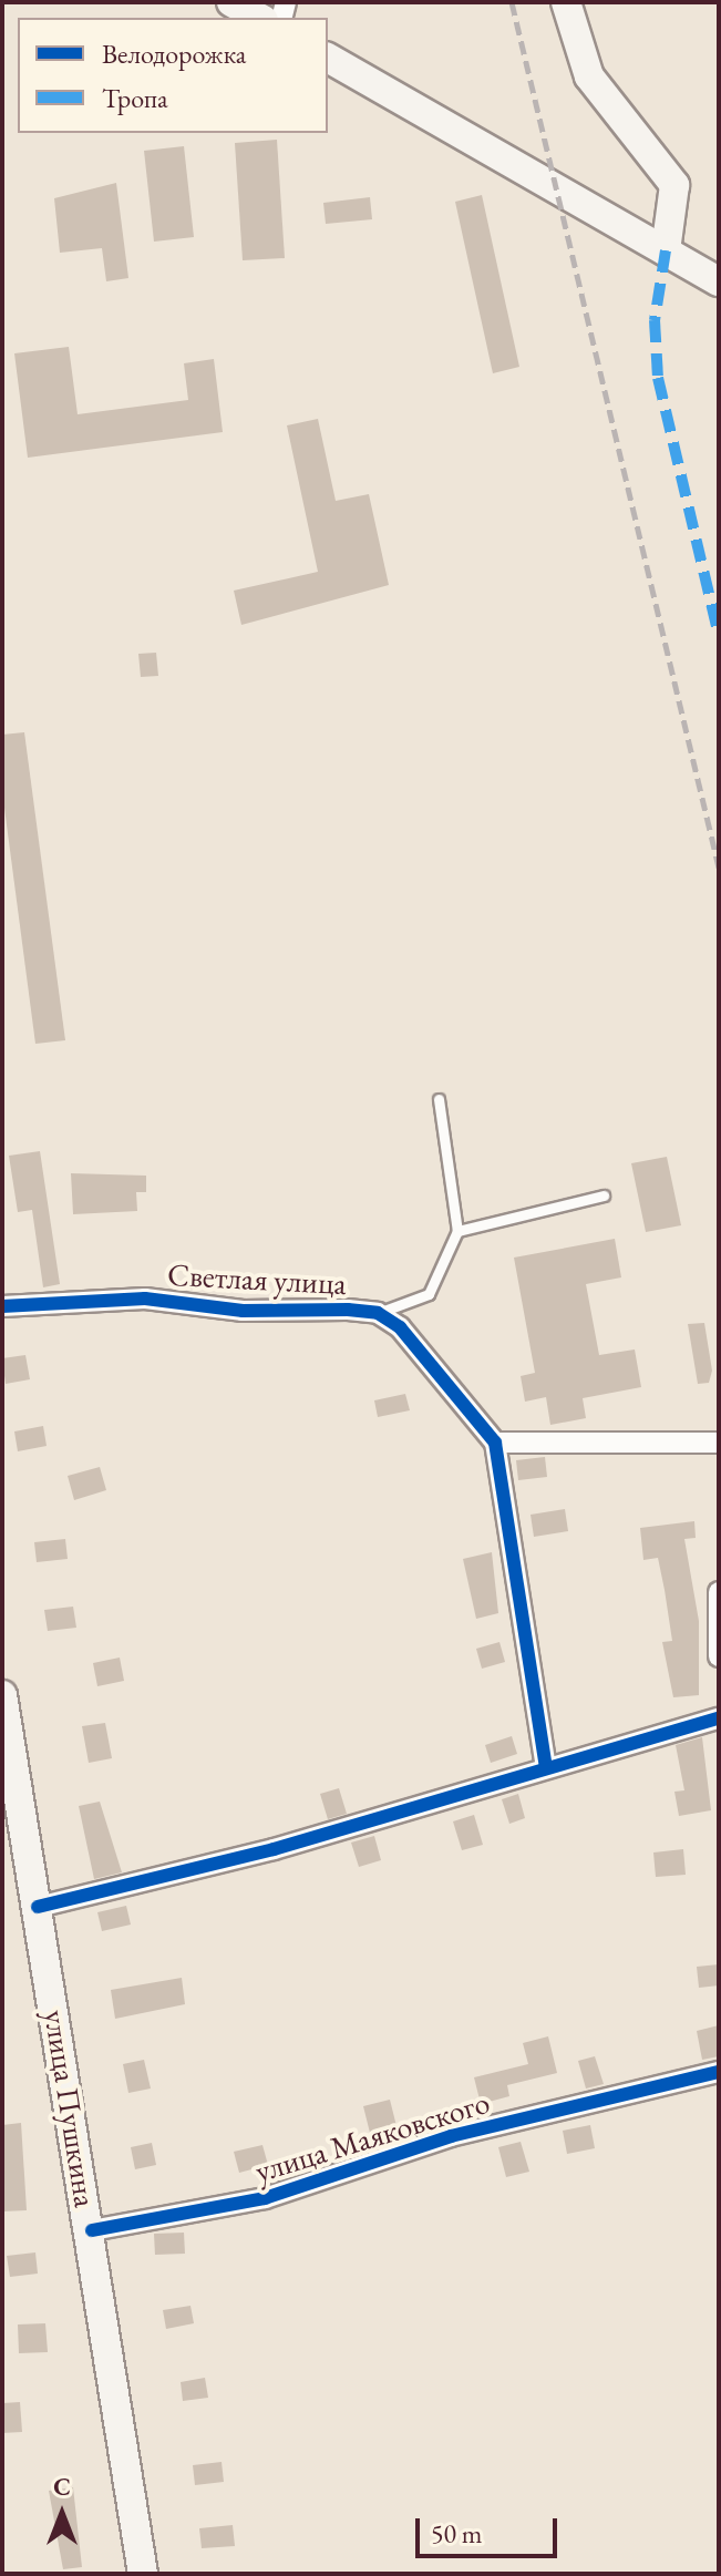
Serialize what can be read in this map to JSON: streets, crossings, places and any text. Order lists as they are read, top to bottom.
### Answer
{
  "streets": {
    "main road": ["улица Пушкина"],
    "street": ["Светлая улица", "улица Маяковского"]
  },
  "crossings": [
    ["улица Пушкина", "улица Маяковского"]
  ],
  "legend": ["Велодорожка", "Тропа"],
  "scale_bar": "50 m",
  "north": "top"
}
